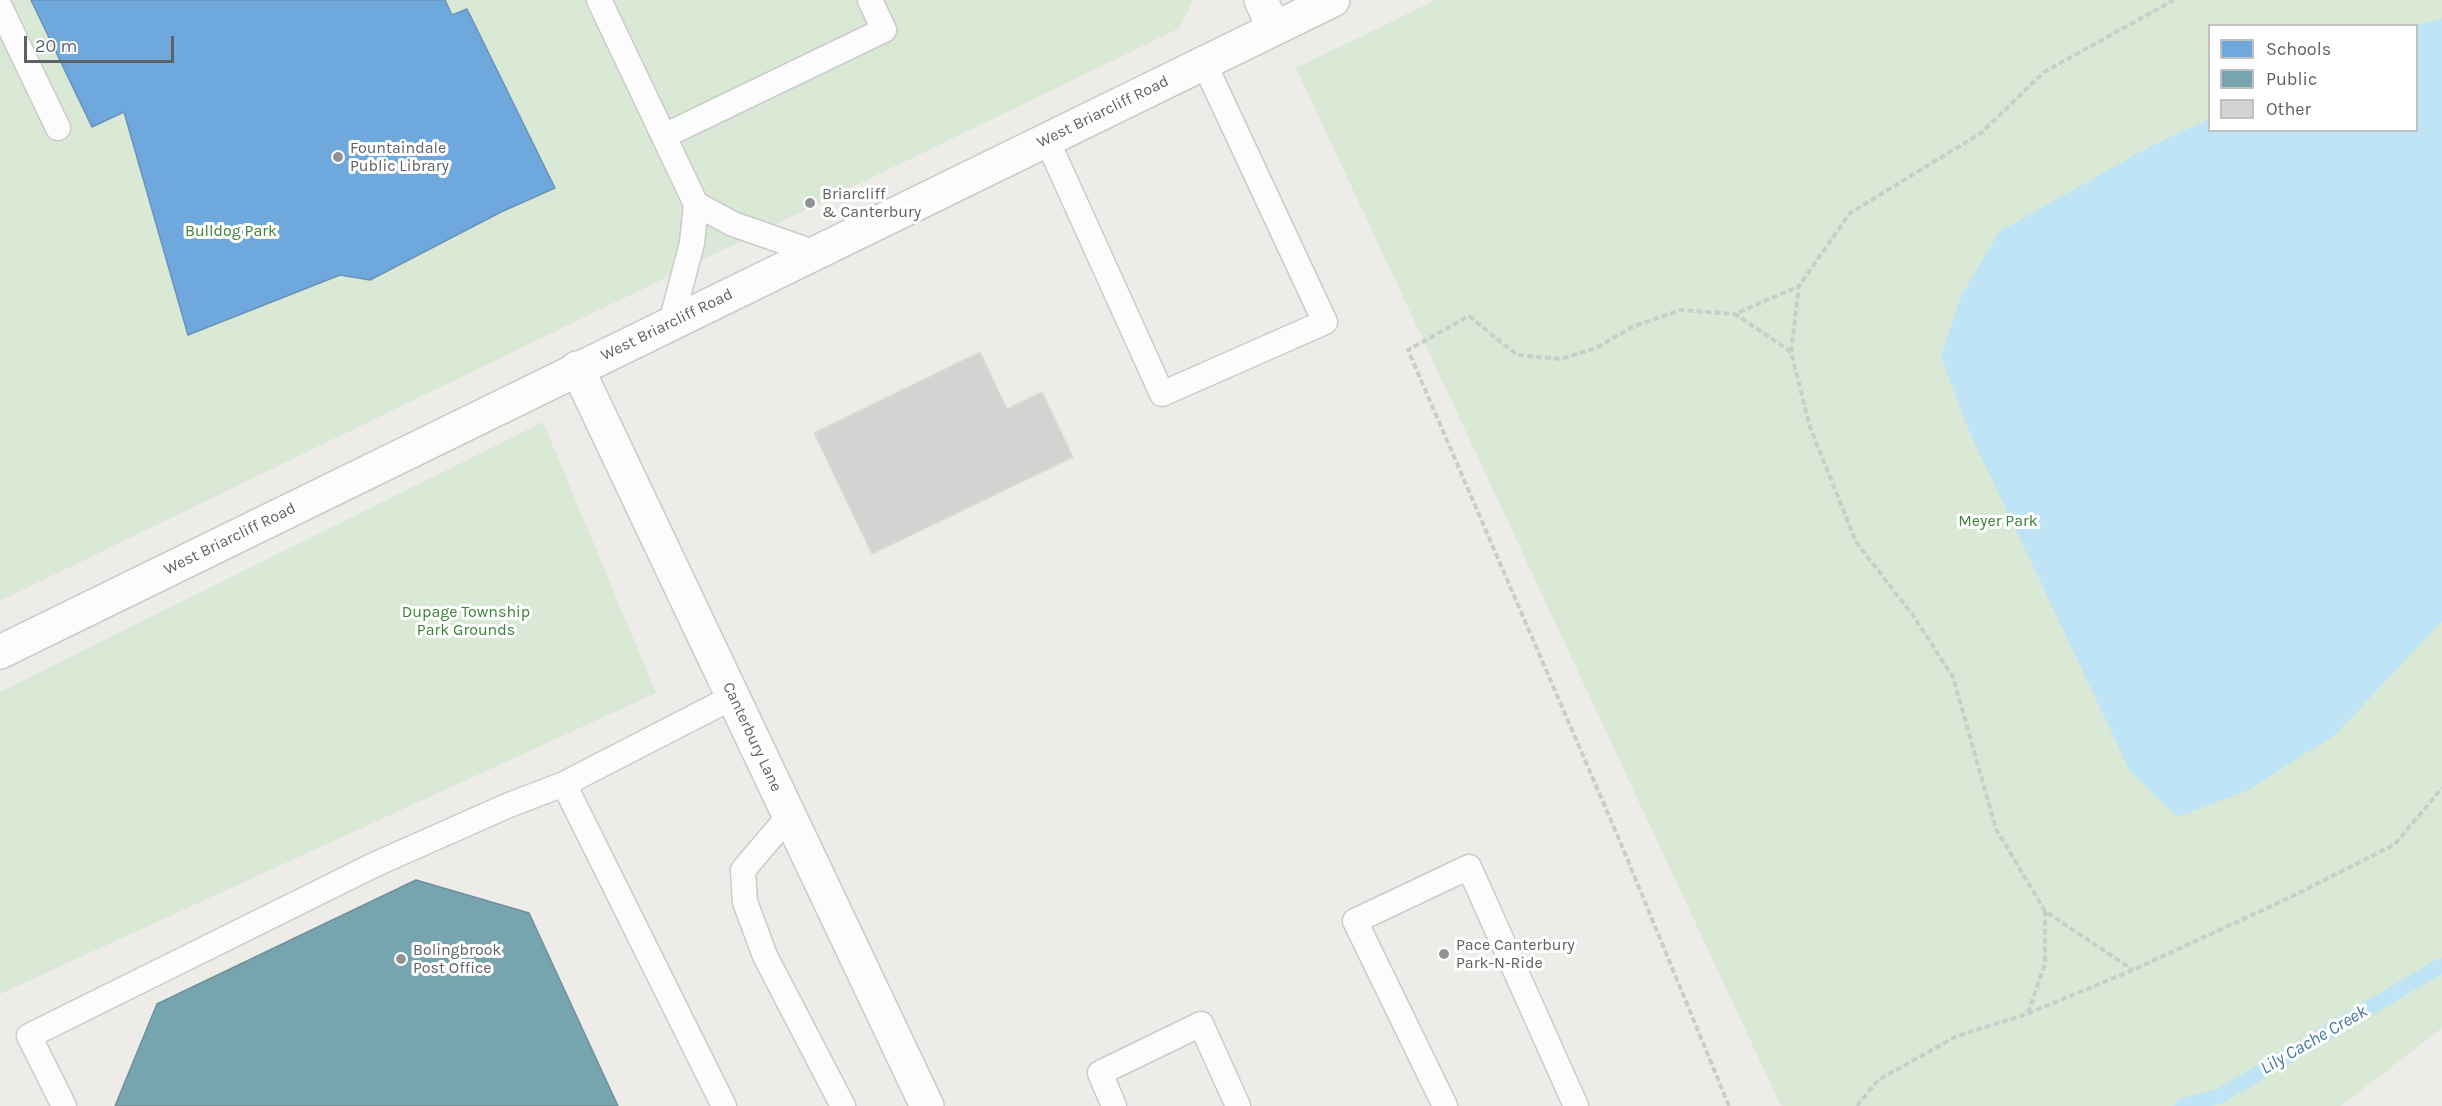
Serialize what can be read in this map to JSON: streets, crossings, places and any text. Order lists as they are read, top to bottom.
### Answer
{
  "streets": {
    "street": ["West Briarcliff Road", "Canterbury Lane"]
  },
  "crossings": [
    ["West Briarcliff Road", "Canterbury Lane"]
  ],
  "water": ["Lily Cache Creek"],
  "parks": ["Bulldog Park", "Meyer Park", "Dupage Township Park Grounds"],
  "places": [
    "Fountaindale Public Library",
    "Briarcliff & Canterbury",
    "Pace Canterbury Park-N-Ride",
    "Bolingbrook Post Office"
  ],
  "legend": ["Schools", "Public", "Other"],
  "scale_bar": "20 m"
}
